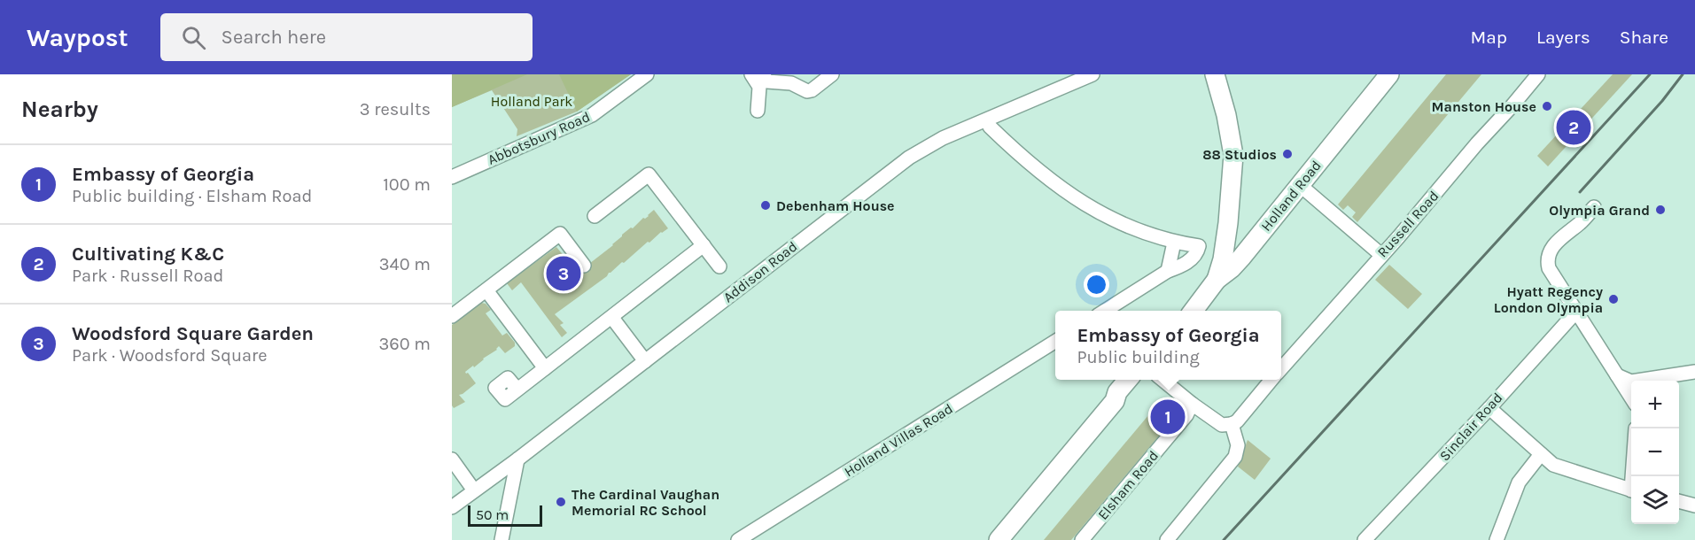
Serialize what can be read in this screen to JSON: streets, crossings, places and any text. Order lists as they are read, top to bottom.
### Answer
{
  "streets": {
    "highway": ["Holland Road"],
    "street": [
      "Abbotsbury Road",
      "Russell Road",
      "Addison Road",
      "Sinclair Road",
      "Holland Villas Road",
      "Elsham Road"
    ]
  },
  "parks": ["Holland Park"],
  "places": [
    "Manston House",
    "88 Studios",
    "Debenham House",
    "Olympia Grand",
    "Hyatt Regency London Olympia",
    "The Cardinal Vaughan Memorial RC School"
  ],
  "scale_bar": "50 m",
  "page": {
    "header": "Waypost",
    "search": "Search here",
    "nav": ["Map", "Layers", "Share"],
    "heading": ["Nearby", "3 results"],
    "pins": ["2", "3", "1"],
    "list": [
      {
        "mark": "1",
        "name": "Embassy of Georgia",
        "note": "Public building · Elsham Road",
        "value": "100 m"
      },
      {
        "mark": "2",
        "name": "Cultivating K&C",
        "note": "Park · Russell Road",
        "value": "340 m"
      },
      {
        "mark": "3",
        "name": "Woodsford Square Garden",
        "note": "Park · Woodsford Square",
        "value": "360 m"
      }
    ],
    "popup": ["Embassy of Georgia", "Public building"],
    "map_buttons": ["+", "−"],
    "scale": "50 m"
  }
}
